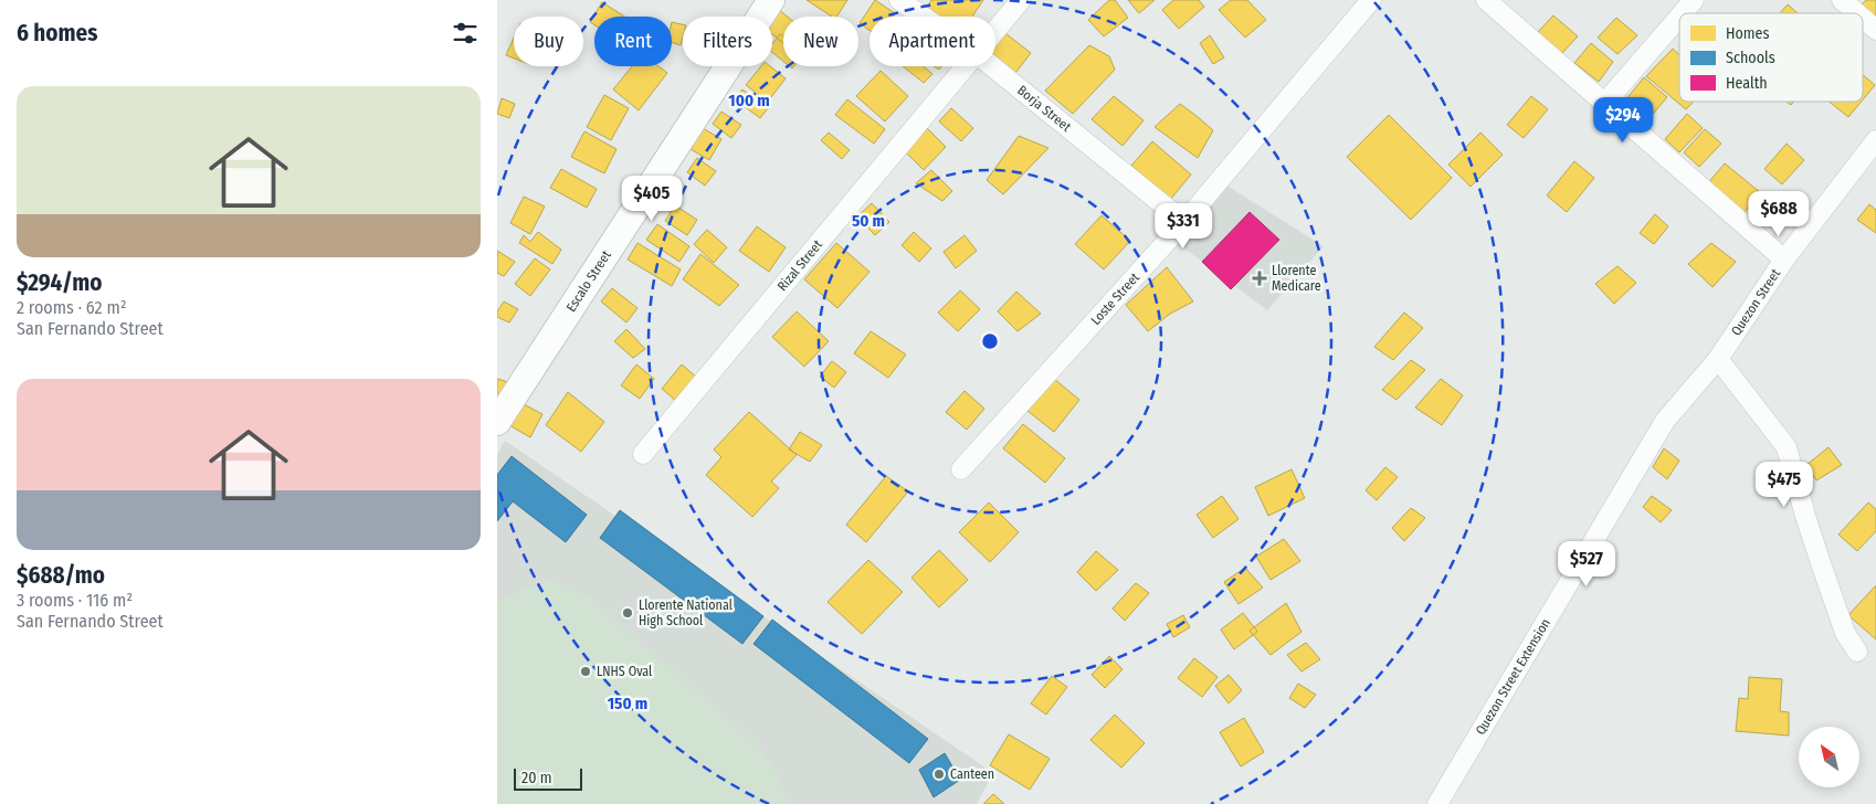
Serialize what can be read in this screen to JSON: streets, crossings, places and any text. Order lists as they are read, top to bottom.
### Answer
{
  "streets": {
    "street": [
      "Borja Street",
      "Rizal Street",
      "Escalo Street",
      "Loste Street",
      "Quezon Street",
      "Quezon Street Extension"
    ]
  },
  "crossings": [
    ["Borja Street", "Loste Street"],
    ["Quezon Street", "Quezon Street Extension"]
  ],
  "places": {
    "health": ["Llorente Medicare"],
    "other": ["Llorente National High School", "LNHS Oval", "Canteen"]
  },
  "legend": ["Homes", "Schools", "Health"],
  "scale_bar": "20 m",
  "north": "top left",
  "page": {
    "heading": "6 homes",
    "chip": [
      "Buy",
      "Rent",
      "Filters",
      "New",
      "Apartment"
    ],
    "list": [
      {
        "name": "$294/mo",
        "note": "2 rooms · 62 m² · San Fernando Street"
      },
      {
        "name": "$688/mo",
        "note": "3 rooms · 116 m² · San Fernando Street"
      }
    ],
    "price": [
      "$294",
      "$405",
      "$688",
      "$331",
      "$475",
      "$527"
    ],
    "scale": "20 m"
  },
  "rings": ["100 m", "50 m", "150 m"]
}
